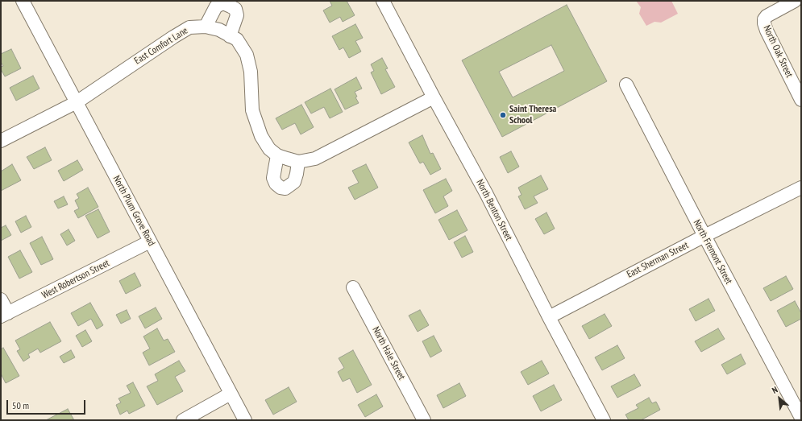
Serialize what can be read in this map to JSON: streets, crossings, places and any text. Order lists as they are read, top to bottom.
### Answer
{
  "streets": {
    "street": [
      "East Comfort Lane",
      "North Oak Street",
      "North Benton Street",
      "North Plum Grove Road",
      "North Fremont Street",
      "East Sherman Street",
      "West Robertson Street",
      "North Hale Street"
    ]
  },
  "crossings": [
    ["East Comfort Lane", "North Plum Grove Road"],
    ["North Benton Street", "East Sherman Street"],
    ["North Plum Grove Road", "West Robertson Street"],
    ["North Fremont Street", "East Sherman Street"]
  ],
  "places": ["Saint Theresa School"],
  "scale_bar": "50 m",
  "north": "top left"
}
